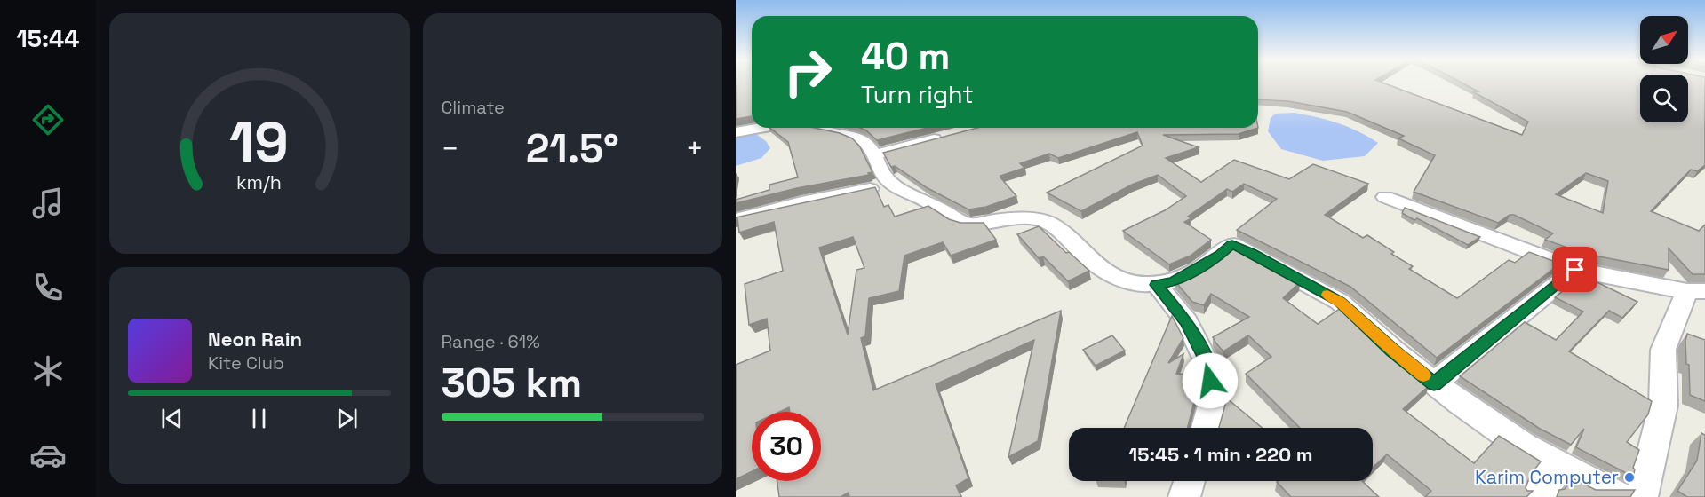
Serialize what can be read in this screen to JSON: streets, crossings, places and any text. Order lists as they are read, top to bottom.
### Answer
{
  "places": ["Karim Computer"],
  "north": "top right",
  "page": {
    "tabs": "15:44",
    "tile": [
      "Climate",
      ["Range · 61%", "305 km"]
    ],
    "turn": ["40 m", "Turn right"],
    "heat": ["−", "21.5°", "+"],
    "song": ["Neon Rain", "Kite Club"],
    "limit": "30",
    "trip": "15:45 · 1 min · 220 m",
    "gauge": ["19", "km/h"]
  }
}
